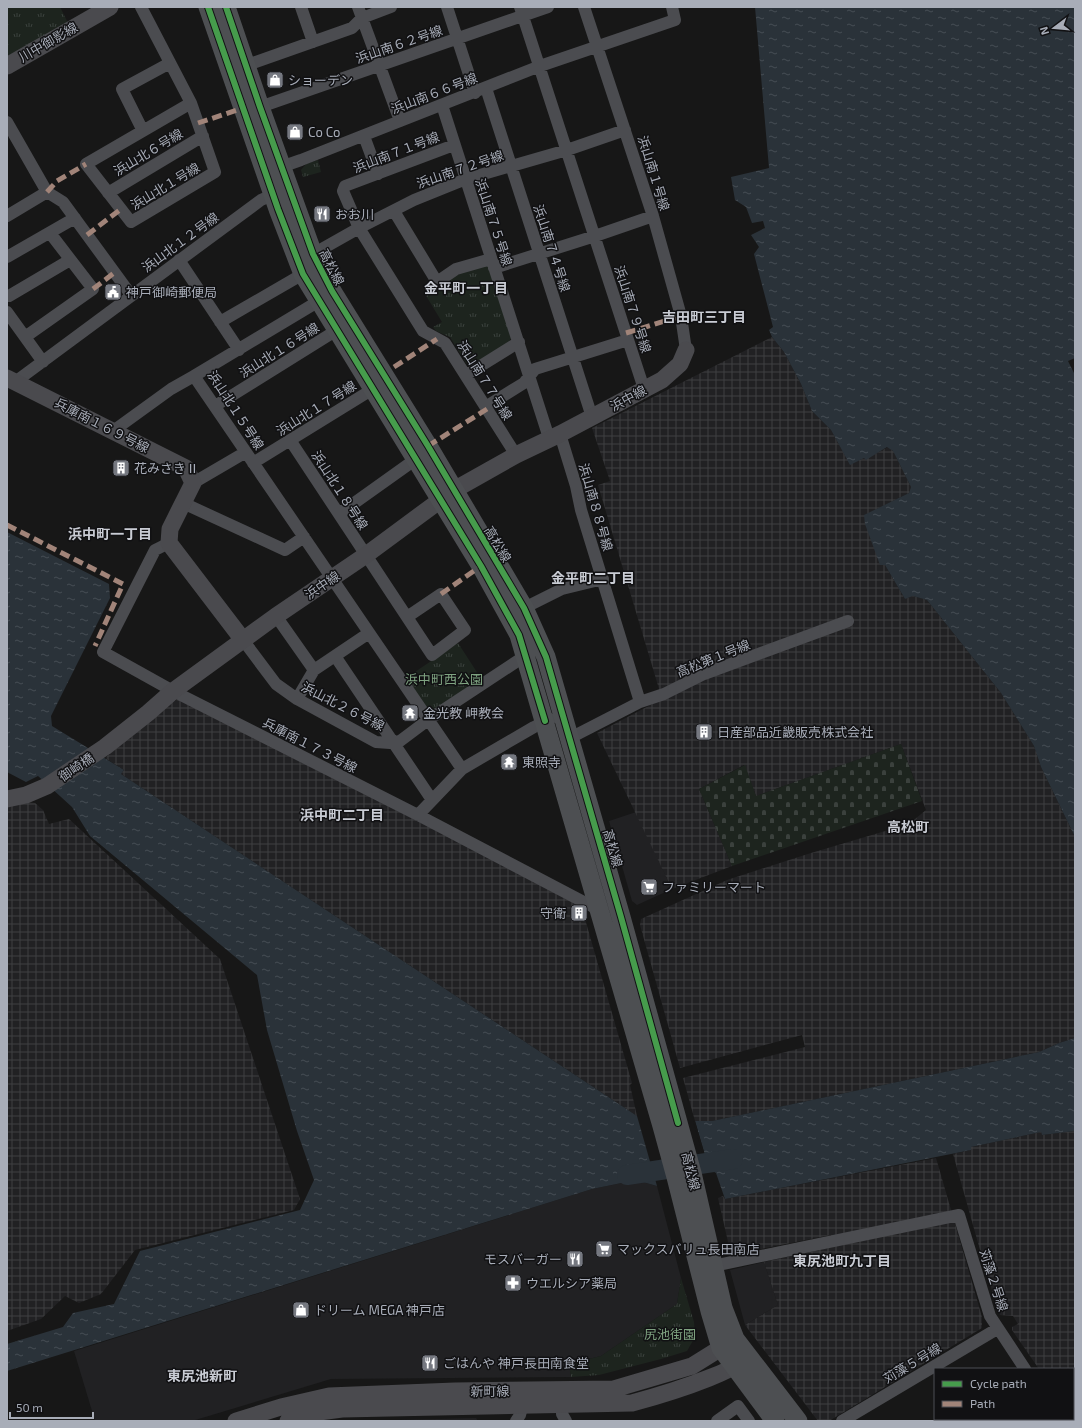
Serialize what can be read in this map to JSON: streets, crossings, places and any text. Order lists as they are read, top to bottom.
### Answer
{
  "streets": {
    "main road": ["高松線"],
    "street": [
      "川中御影線",
      "浜山南６２号線",
      "浜山南６６号線",
      "浜山北６号線",
      "浜山南７１号線",
      "浜山南７２号線",
      "浜山南１号線",
      "浜山北１号線",
      "浜山南７５号線",
      "浜山北１２号線",
      "浜山南７４号線",
      "浜山南７９号線",
      "浜山北１６号線",
      "浜山南７７号線",
      "浜中線",
      "浜山北１７号線",
      "浜山北１５号線",
      "兵庫南１６９号線",
      "浜山北１８号線",
      "浜山南８８号線",
      "高松第１号線",
      "浜山北２６号線",
      "兵庫南１７３号線",
      "御崎橋",
      "苅藻２号線",
      "苅藻５号線",
      "新町線"
    ]
  },
  "crossings": [
    ["浜山南６２号線", "浜山南７４号線"],
    ["浜山南６２号線", "高松線"],
    ["浜山南６２号線", "浜山南７９号線"],
    ["浜山南６６号線", "浜山南１号線"],
    ["浜山南６６号線", "浜山南７５号線"],
    ["浜山南６６号線", "浜山南７４号線"],
    ["浜山南６６号線", "高松線"],
    ["浜山南６６号線", "浜山南７９号線"],
    ["浜山北６号線", "浜山北１号線"],
    ["浜山南７１号線", "浜山南７２号線"],
    ["浜山南７１号線", "浜山南７５号線"],
    ["浜山南７１号線", "浜山南７７号線"],
    ["浜山南７２号線", "浜山南１号線"],
    ["浜山南７２号線", "浜山南７５号線"],
    ["浜山南７２号線", "浜山南７４号線"],
    ["浜山南７２号線", "高松線"],
    ["浜山南７２号線", "浜山南７９号線"],
    ["浜山南７２号線", "浜山南７７号線"],
    ["浜山南１号線", "浜中線"],
    ["浜山南７５号線", "浜中線"],
    ["浜山南７５号線", "浜山南８８号線"],
    ["浜山北１２号線", "高松線"],
    ["浜山北１２号線", "兵庫南１６９号線"],
    ["浜山南７４号線", "浜中線"],
    ["高松線", "浜山北１６号線"],
    ["高松線", "浜中線"],
    ["高松線", "浜山北１７号線"],
    ["高松線", "浜山北１５号線"],
    ["高松線", "高松第１号線"],
    ["高松線", "浜山北２６号線"],
    ["高松線", "兵庫南１７３号線"],
    ["高松線", "苅藻２号線"],
    ["高松線", "新町線"],
    ["浜山南７９号線", "浜中線"],
    ["浜山北１６号線", "浜山北１５号線"],
    ["浜山南７７号線", "浜中線"],
    ["浜中線", "浜山北１５号線"],
    ["浜中線", "浜山北１８号線"],
    ["浜中線", "浜山南８８号線"],
    ["浜中線", "浜山北２６号線"],
    ["浜中線", "兵庫南１７３号線"],
    ["浜中線", "御崎橋"],
    ["浜山北１７号線", "浜山北１５号線"],
    ["浜山北１７号線", "浜山北１８号線"],
    ["浜山北１５号線", "浜山北２６号線"],
    ["浜山南８８号線", "高松第１号線"],
    ["苅藻２号線", "苅藻５号線"]
  ],
  "districts": [
    "金平町一丁目",
    "吉田町三丁目",
    "浜中町一丁目",
    "金平町二丁目",
    "浜中町二丁目",
    "高松町",
    "東尻池町九丁目",
    "東尻池新町"
  ],
  "parks": ["浜中町西公園", "尻池街園"],
  "places": {
    "shop": ["ショーデン", "Co Co", "ドリーム MEGA 神戸店"],
    "restaurant": ["おお川", "モスバーガー", "ごはんや 神戸長田南食堂"],
    "public building": ["神戸御崎郵便局"],
    "building": ["花みさきⅡ", "日産部品近畿販売株式会社", "守衛"],
    "temple": ["金光教 岬教会", "東照寺"],
    "supermarket": ["ファミリーマート", "マックスバリュ長田南店"],
    "pharmacy": ["ウエルシア薬局"]
  },
  "legend": ["Cycle path", "Path"],
  "scale_bar": "50 m",
  "north": "left"
}
